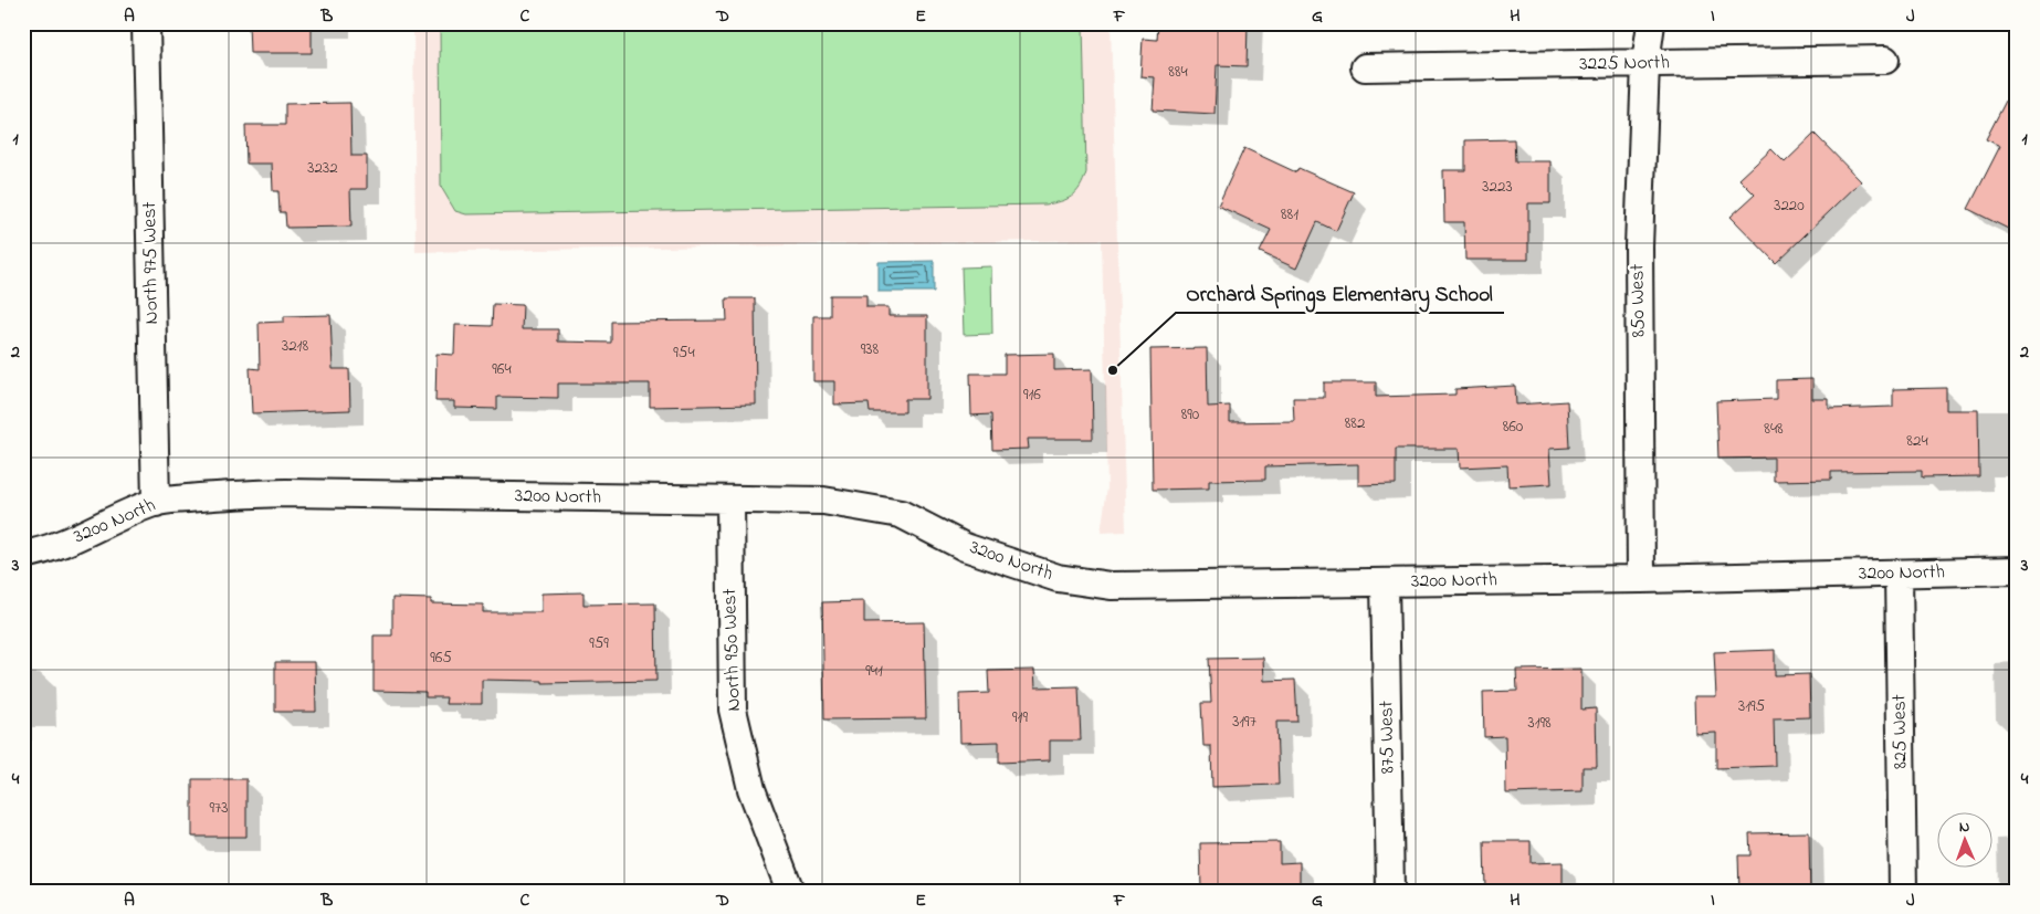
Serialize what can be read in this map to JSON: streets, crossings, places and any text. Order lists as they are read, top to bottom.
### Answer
{
  "streets": {
    "street": [
      "3225 North",
      "North 975 West",
      "850 West",
      "3200 North",
      "North 950 West",
      "825 West",
      "875 West"
    ]
  },
  "crossings": [
    ["3225 North", "850 West"],
    ["North 975 West", "3200 North"],
    ["850 West", "3200 North"],
    ["3200 North", "North 950 West"],
    ["3200 North", "825 West"],
    ["3200 North", "875 West"]
  ],
  "places": ["Orchard Springs Elementary School"],
  "house_numbers": [
    "884",
    "3232",
    "3223",
    "3220",
    "881",
    "3218",
    "938",
    "954",
    "964",
    "916",
    "890",
    "882",
    "860",
    "848",
    "824",
    "959",
    "965",
    "941",
    "3195",
    "919",
    "3197",
    "3198",
    "973"
  ],
  "north": "top",
  "grid": {
    "columns": [
      "A",
      "B",
      "C",
      "D",
      "E",
      "F",
      "G",
      "H",
      "I",
      "J"
    ],
    "rows": [
      "1",
      "2",
      "3",
      "4"
    ]
  }
}
